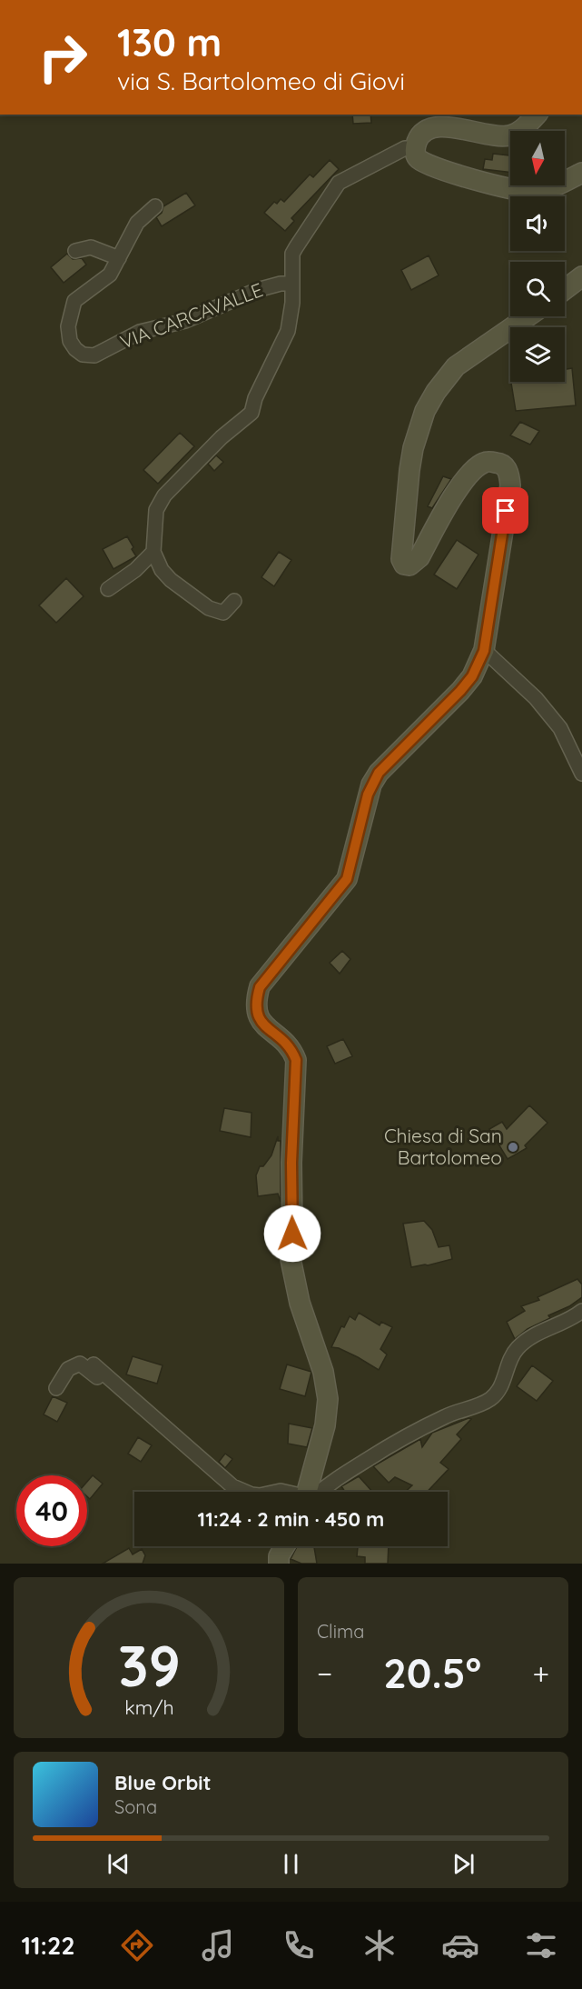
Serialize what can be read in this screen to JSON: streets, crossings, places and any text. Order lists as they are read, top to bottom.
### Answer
{
  "streets": {
    "street": ["VIA CARCAVALLE"]
  },
  "places": ["Chiesa di San Bartolomeo"],
  "north": "bottom",
  "page": {
    "turn": ["130 m", "via S. Bartolomeo di Giovi"],
    "limit": "40",
    "trip": "11:24 · 2 min · 450 m",
    "tile": "Clima",
    "heat": ["−", "20.5°", "+"],
    "song": ["Blue Orbit", "Sona"],
    "tabs": "11:22",
    "gauge": ["39", "km/h"]
  }
}
